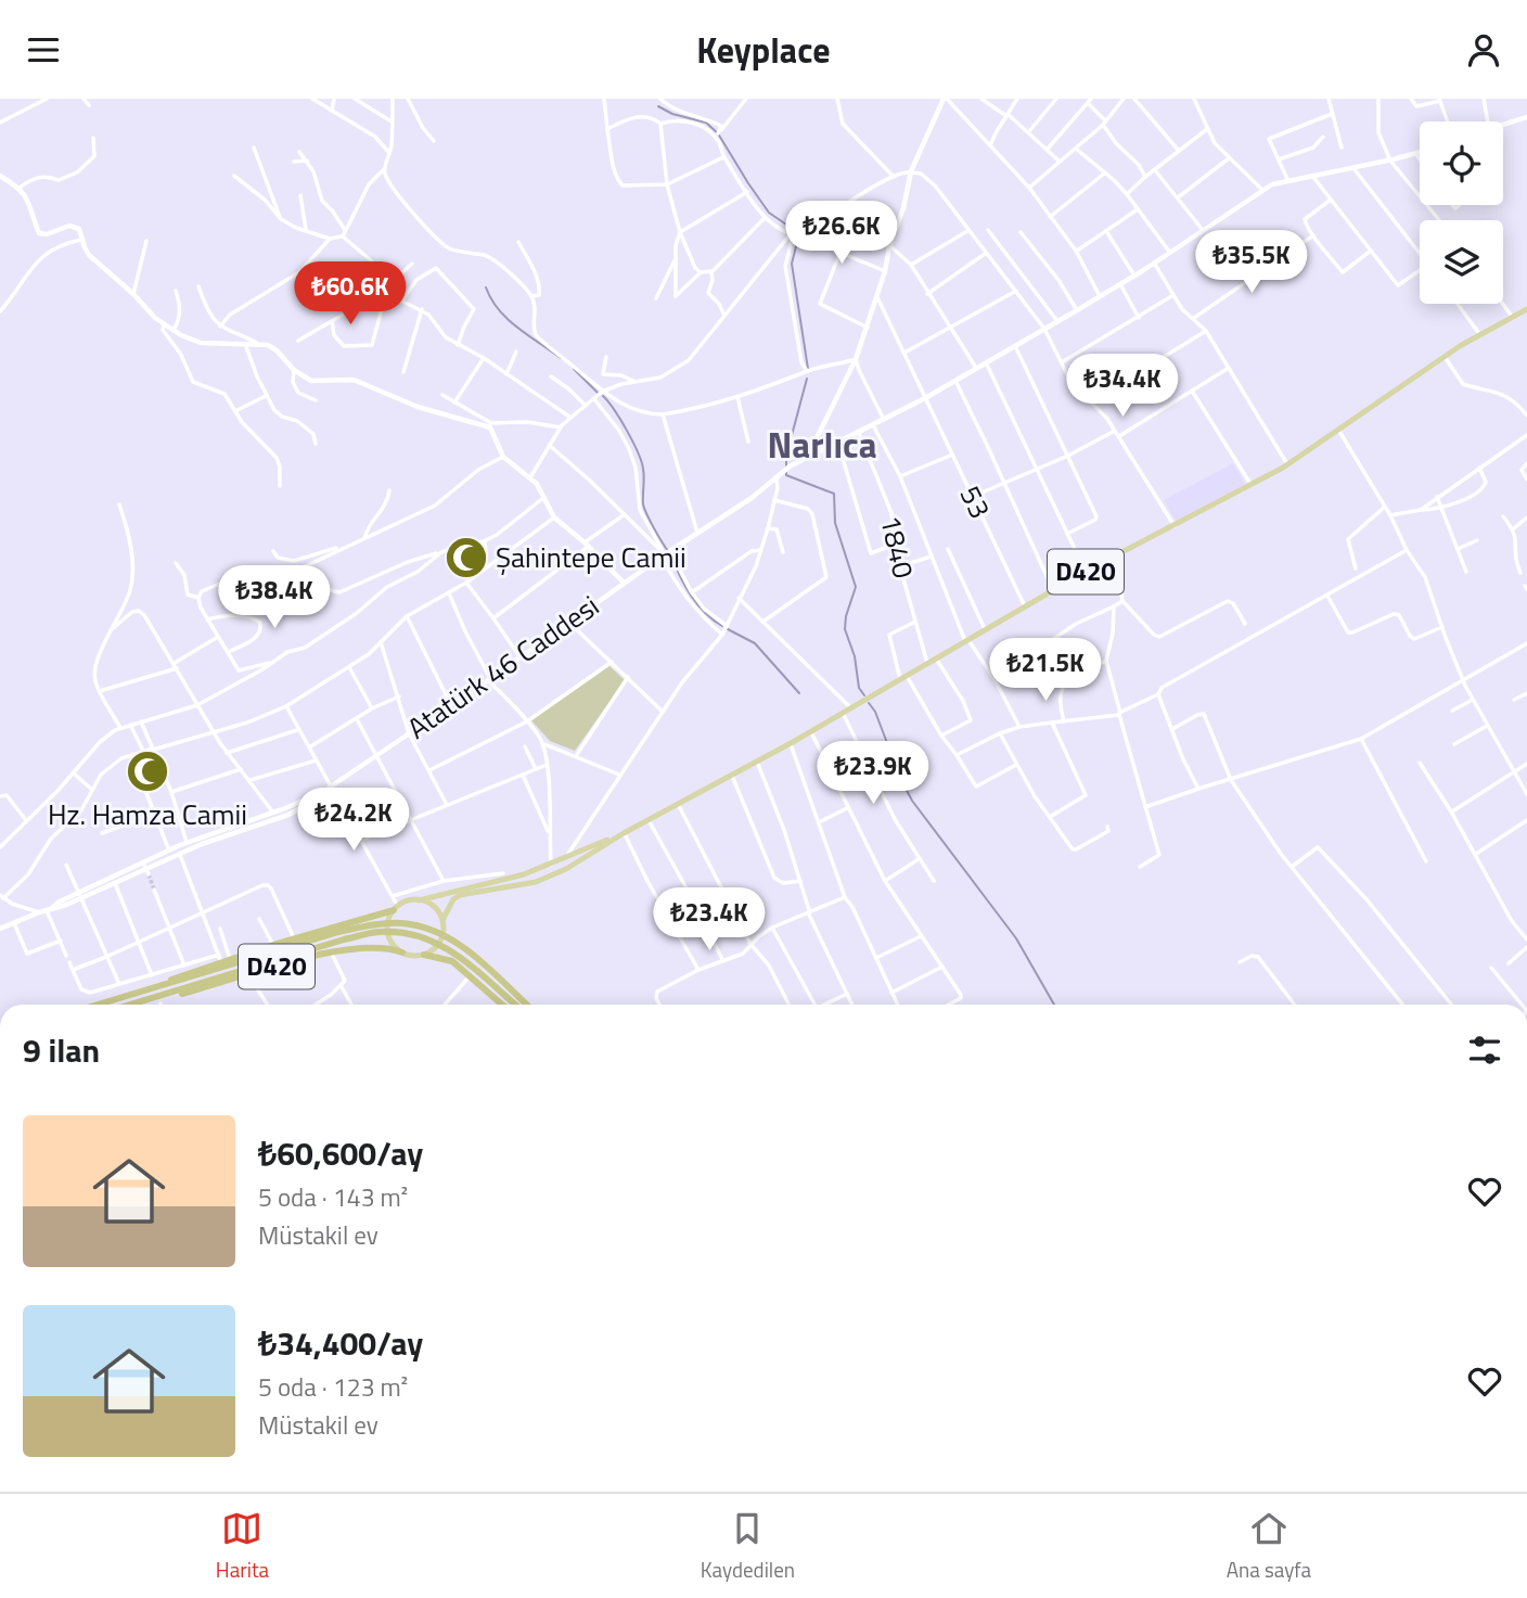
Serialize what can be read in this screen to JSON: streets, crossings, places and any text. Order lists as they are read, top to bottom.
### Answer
{
  "streets": {
    "highway": ["D420"],
    "street": ["53", "1840", "Atatürk 46 Caddesi"]
  },
  "crossings": [
    ["53", "D420"],
    ["53", "Atatürk 46 Caddesi"],
    ["1840", "D420"],
    ["1840", "Atatürk 46 Caddesi"]
  ],
  "districts": ["Narlıca"],
  "places": {
    "mosque": ["Şahintepe Camii", "Hz. Hamza Camii"]
  },
  "page": {
    "header": "Keyplace",
    "price": [
      "₺26.6K",
      "₺35.5K",
      "₺60.6K",
      "₺34.4K",
      "₺38.4K",
      "₺21.5K",
      "₺23.9K",
      "₺24.2K",
      "₺23.4K"
    ],
    "heading": "9 ilan",
    "list": [
      {
        "name": "₺60,600/ay",
        "note": "5 oda · 143 m² · Müstakil ev"
      },
      {
        "name": "₺34,400/ay",
        "note": "5 oda · 123 m² · Müstakil ev"
      }
    ],
    "tabs": ["Harita", "Kaydedilen", "Ana sayfa"]
  }
}
